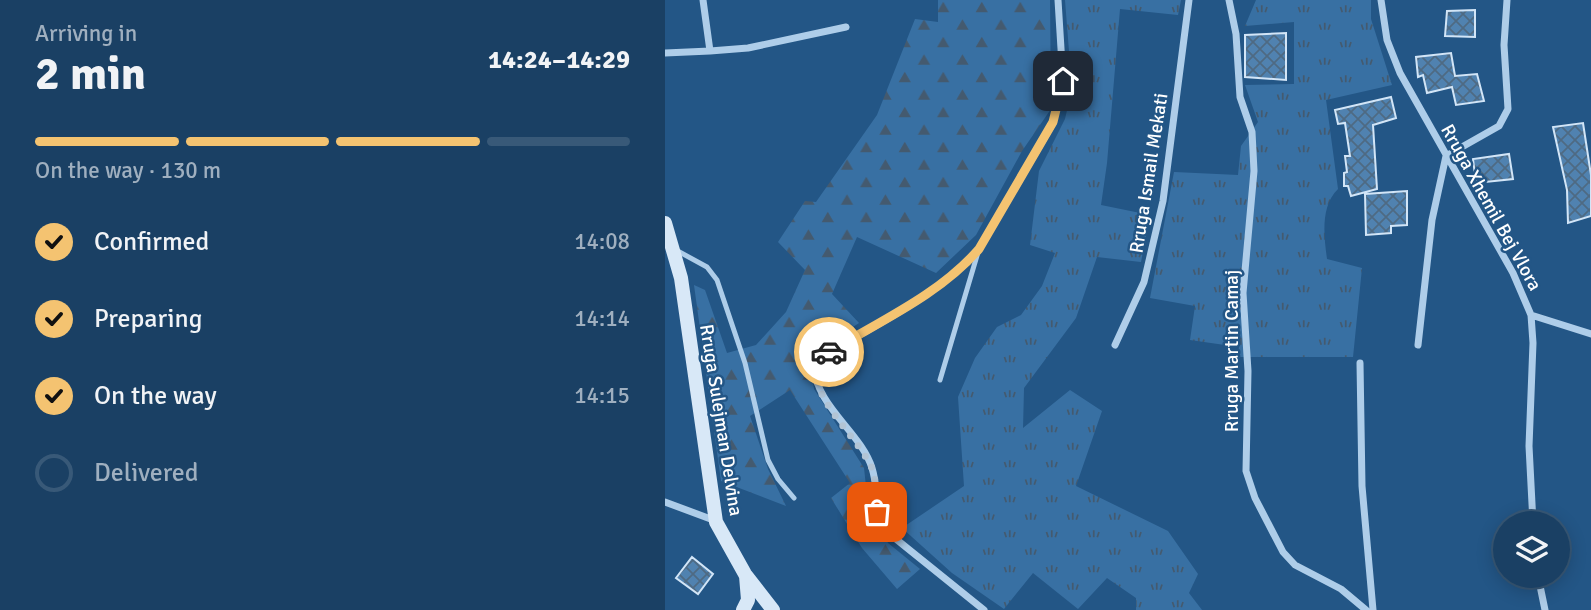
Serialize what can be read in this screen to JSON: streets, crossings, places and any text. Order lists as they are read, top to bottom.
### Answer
{
  "streets": {
    "main road": ["Rruga Sulejman Delvina"],
    "street": ["Rruga Ismail Mekati", "Rruga Xhemil Bej Vlora", "Rruga Martin Camaj"]
  },
  "page": {
    "heading": ["2 min", "Arriving in", "14:24–14:29"],
    "bar": "On the way · 130 m",
    "list": [
      ["Confirmed", "14:08"],
      ["Preparing", "14:14"],
      ["On the way", "14:15"],
      "Delivered"
    ]
  }
}
